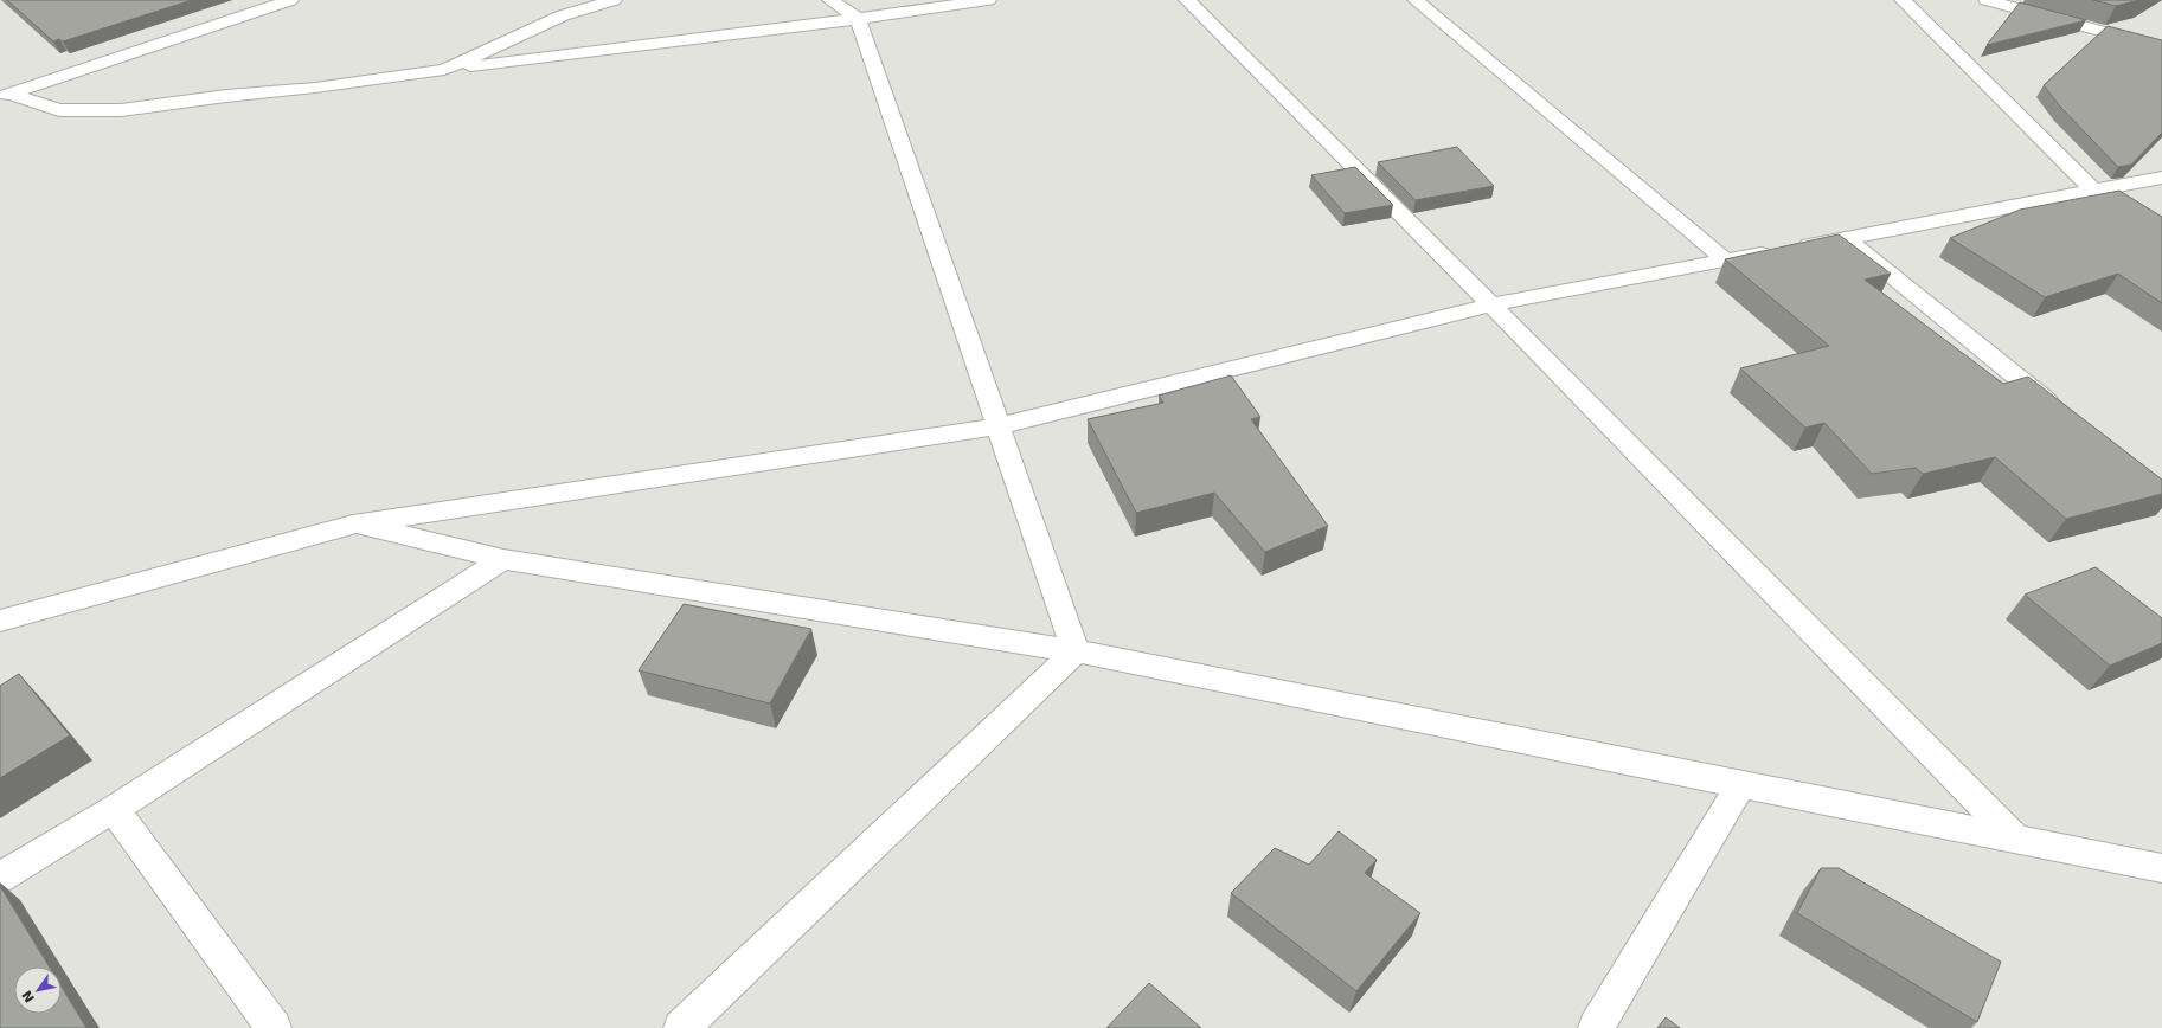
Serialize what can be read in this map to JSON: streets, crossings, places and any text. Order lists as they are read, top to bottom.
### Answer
{
  "north": "bottom left"
}
